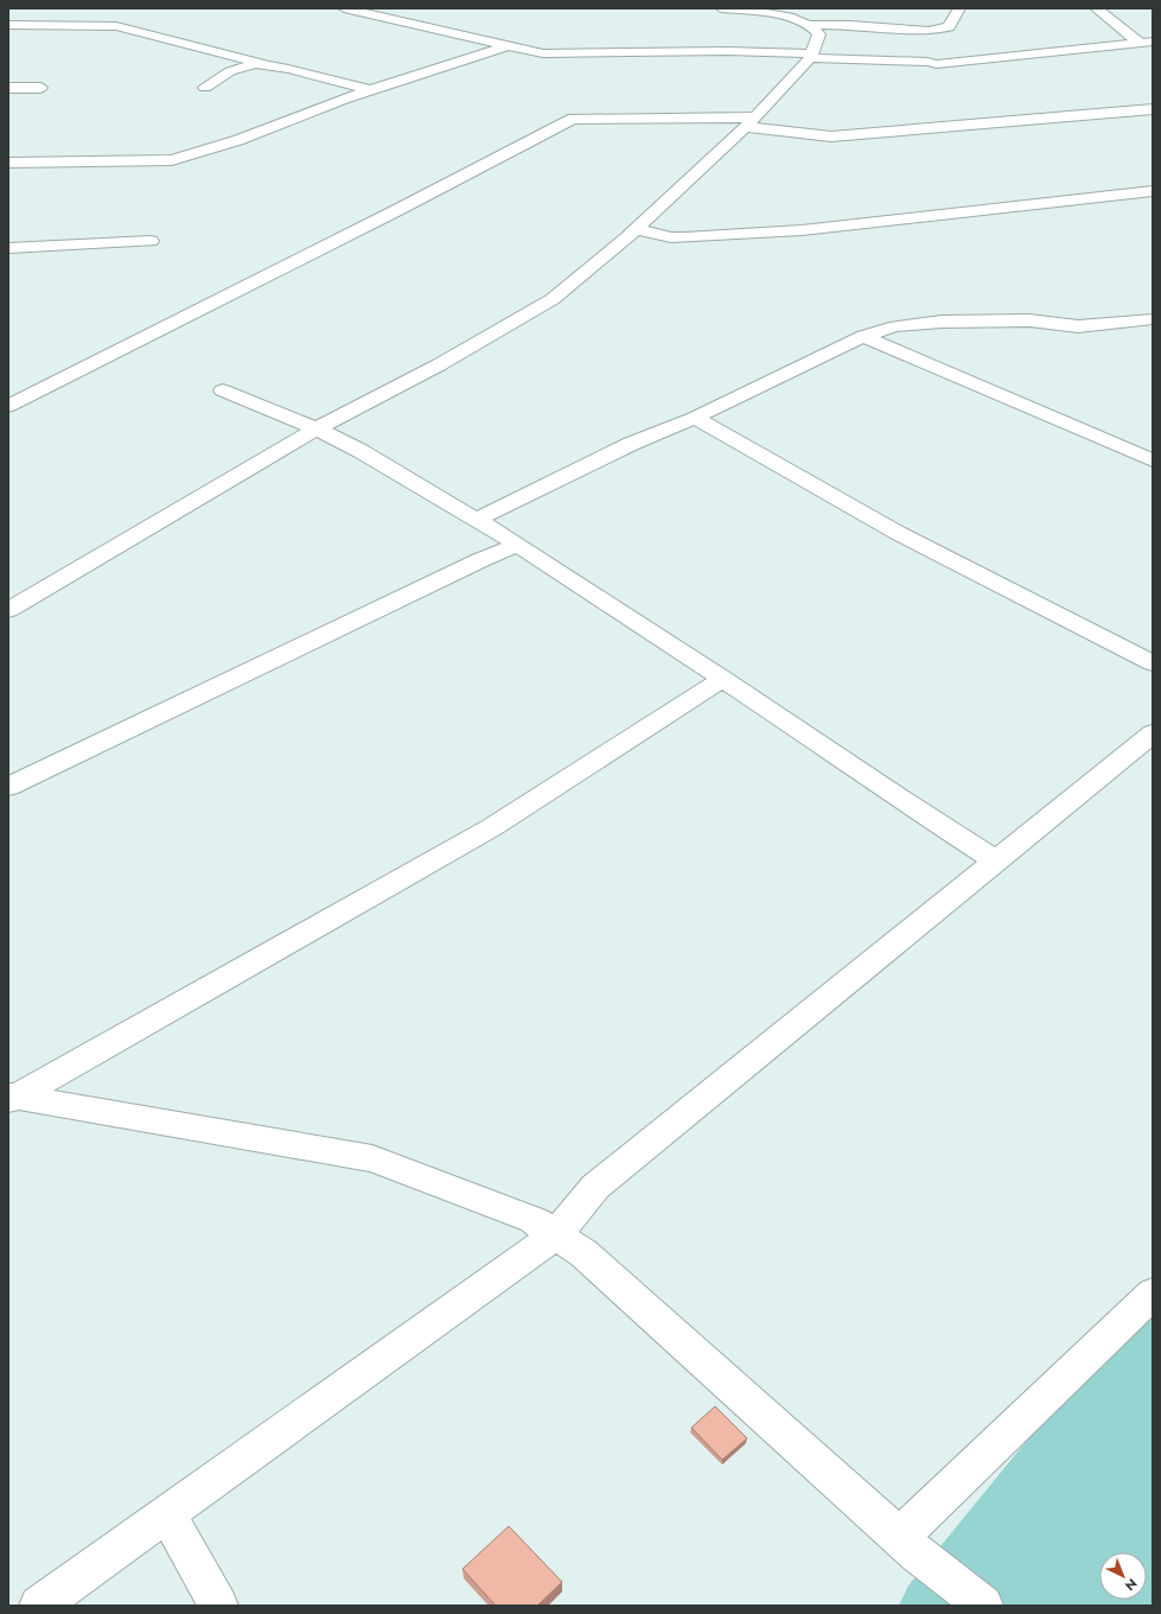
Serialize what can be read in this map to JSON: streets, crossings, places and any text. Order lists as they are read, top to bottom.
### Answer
{
  "north": "bottom right"
}
